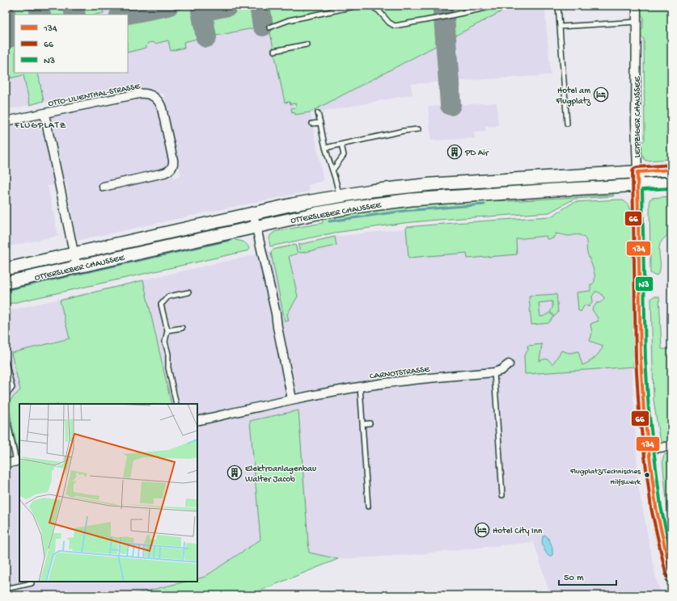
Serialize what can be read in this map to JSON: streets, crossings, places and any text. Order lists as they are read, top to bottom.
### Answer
{
  "streets": {
    "main road": ["LEIPZIGER CHAUSSEE", "OTTERSLEBER CHAUSSEE"],
    "street": ["OTTO-LILIENTHAL-STRASSE", "CARNOTSTRASSE"]
  },
  "crossings": [
    ["OTTO-LILIENTHAL-STRASSE", "OTTERSLEBER CHAUSSEE"],
    ["LEIPZIGER CHAUSSEE", "OTTERSLEBER CHAUSSEE"]
  ],
  "districts": ["FLUGPLATZ"],
  "places": {
    "hotel": ["Hotel am Flugplatz", "Hotel City Inn"],
    "building": ["PD Air", "Elektroanlagenbau Walter Jacob"],
    "other": ["Flugplatz/Technisches Hilfswerk"]
  },
  "lines": ["transit line 66", "transit line 134", "transit line N3"],
  "legend": ["134", "66", "N3"],
  "scale_bar": "50 m"
}
